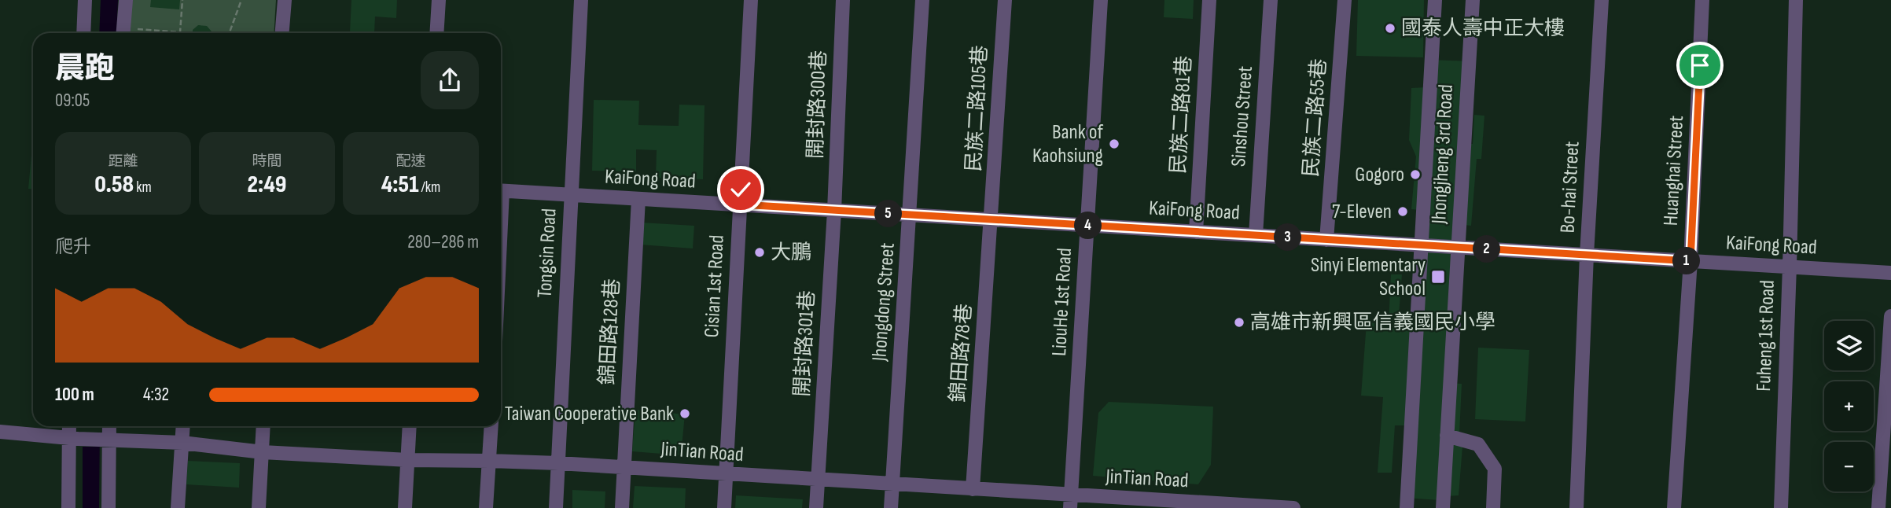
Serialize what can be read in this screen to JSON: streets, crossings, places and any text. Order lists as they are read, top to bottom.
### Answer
{
  "streets": {
    "street": [
      "開封路300巷",
      "民族二路105巷",
      "民族二路81巷",
      "Sinshou Street",
      "民族二路55巷",
      "Jhongjheng 3rd Road",
      "Huanghai Street",
      "KaiFong Road",
      "Bo-hai Street",
      "Tongsin Road",
      "Cisian 1st Road",
      "Jhongdong Street",
      "LiouHe 1st Road",
      "錦田路128巷",
      "Fuheng 1st Road",
      "開封路301巷",
      "錦田路78巷",
      "JinTian Road"
    ]
  },
  "crossings": [
    ["開封路300巷", "KaiFong Road"],
    ["開封路300巷", "開封路301巷"],
    ["民族二路105巷", "KaiFong Road"],
    ["民族二路105巷", "錦田路78巷"],
    ["民族二路81巷", "KaiFong Road"],
    ["Sinshou Street", "KaiFong Road"],
    ["民族二路55巷", "KaiFong Road"],
    ["Jhongjheng 3rd Road", "KaiFong Road"],
    ["Huanghai Street", "KaiFong Road"],
    ["KaiFong Road", "Bo-hai Street"],
    ["KaiFong Road", "Tongsin Road"],
    ["KaiFong Road", "Cisian 1st Road"],
    ["KaiFong Road", "Jhongdong Street"],
    ["KaiFong Road", "LiouHe 1st Road"],
    ["KaiFong Road", "錦田路128巷"],
    ["KaiFong Road", "Fuheng 1st Road"],
    ["KaiFong Road", "開封路301巷"],
    ["KaiFong Road", "錦田路78巷"],
    ["Tongsin Road", "JinTian Road"],
    ["Cisian 1st Road", "JinTian Road"],
    ["Jhongdong Street", "JinTian Road"],
    ["LiouHe 1st Road", "JinTian Road"],
    ["錦田路128巷", "JinTian Road"],
    ["開封路301巷", "JinTian Road"],
    ["錦田路78巷", "JinTian Road"]
  ],
  "places": {
    "other": [
      "國泰人壽中正大樓",
      "Bank of Kaohsiung",
      "Gogoro",
      "7-Eleven",
      "大鵬",
      "高雄市新興區信義國民小學",
      "Taiwan Cooperative Bank"
    ],
    "transit": ["Sinyi Elementary School"]
  },
  "page": {
    "heading": ["晨跑", "09:05"],
    "stats": [
      ["距離", "0.58 km"],
      ["時間", "2:49"],
      ["配速", "4:51 /km"]
    ],
    "pins": [
      "5",
      "4",
      "3",
      "2",
      "1"
    ],
    "chart": ["爬升", "280–286 m"],
    "map_buttons": ["+", "−"],
    "list": [
      {
        "name": "100 m",
        "note": "4:32"
      }
    ]
  }
}
